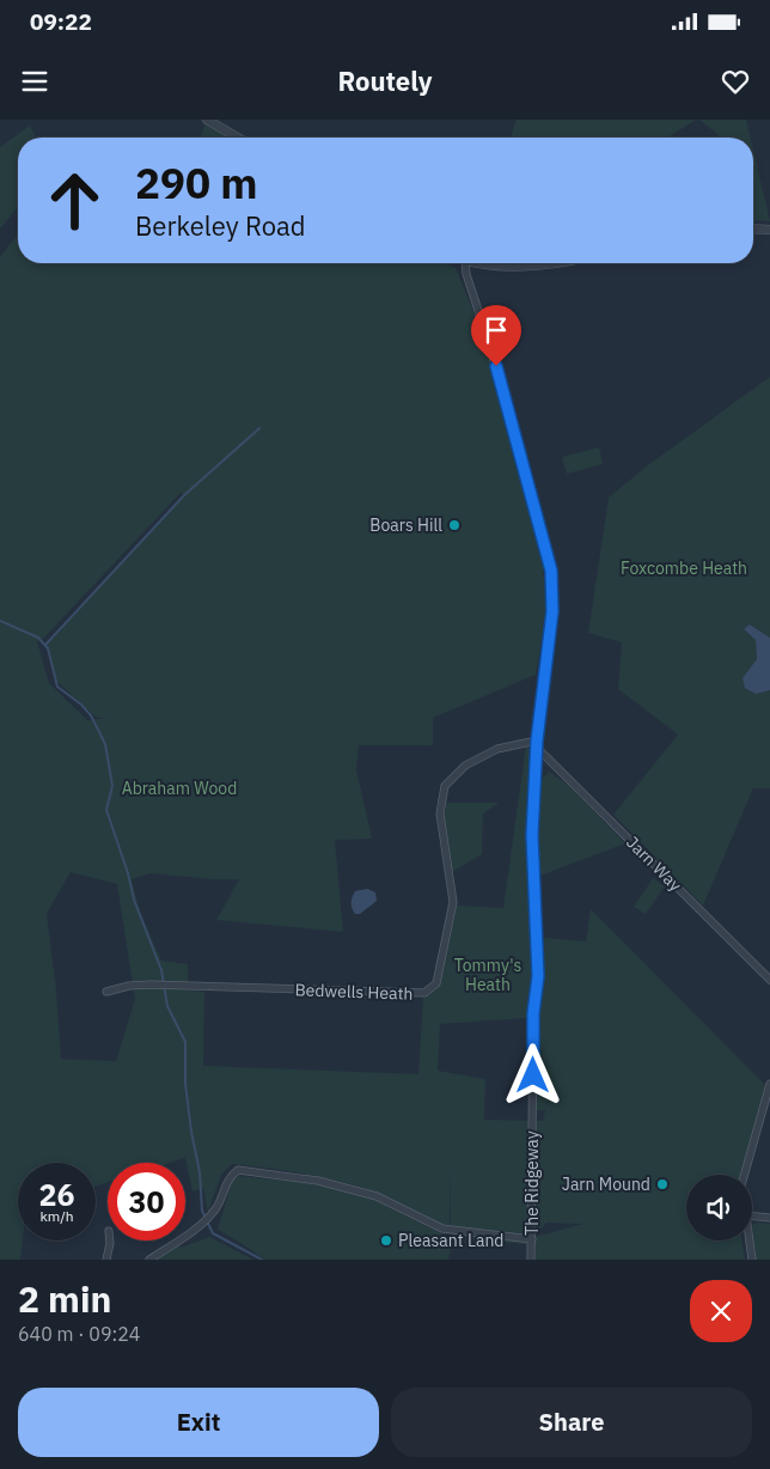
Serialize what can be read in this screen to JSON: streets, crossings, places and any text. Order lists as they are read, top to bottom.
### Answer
{
  "streets": {
    "street": ["Jarn Way", "Bedwells Heath", "The Ridgeway"]
  },
  "crossings": [
    ["Jarn Way", "Bedwells Heath"],
    ["Jarn Way", "The Ridgeway"],
    ["Bedwells Heath", "The Ridgeway"]
  ],
  "parks": ["Foxcombe Heath", "Abraham Wood", "Tommy's Heath"],
  "places": ["Boars Hill", "Jarn Mound", "Pleasant Land"],
  "page": {
    "status": "09:22",
    "header": "Routely",
    "turn": ["290 m", "Berkeley Road"],
    "speed": "26 km/h",
    "limit": "30",
    "heading": ["2 min", "640 m · 09:24"],
    "buttons": ["Exit", "Share"]
  }
}
